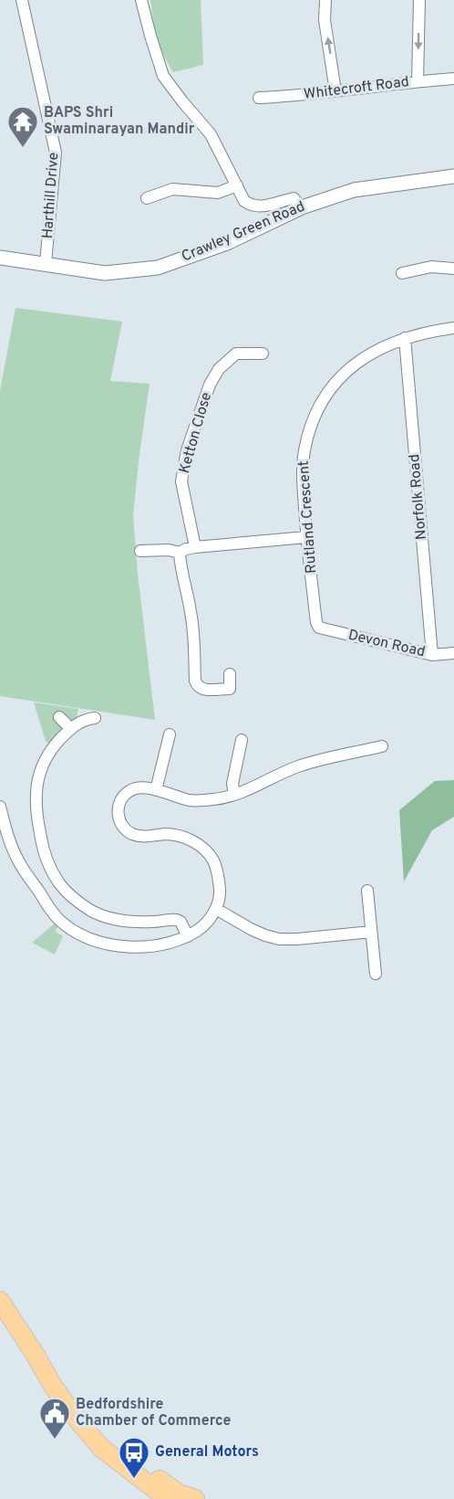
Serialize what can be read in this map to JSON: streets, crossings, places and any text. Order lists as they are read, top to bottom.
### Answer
{
  "streets": {
    "street": [
      "Whitecroft Road",
      "Harthill Drive",
      "Crawley Green Road",
      "Ketton Close",
      "Norfolk Road",
      "Rutland Crescent",
      "Devon Road"
    ]
  },
  "crossings": [
    ["Harthill Drive", "Crawley Green Road"],
    ["Norfolk Road", "Rutland Crescent"],
    ["Norfolk Road", "Devon Road"],
    ["Rutland Crescent", "Devon Road"]
  ],
  "places": {
    "temple": ["BAPS Shri Swaminarayan Mandir"],
    "public building": ["Bedfordshire Chamber of Commerce"],
    "bus stop": ["General Motors"]
  }
}
